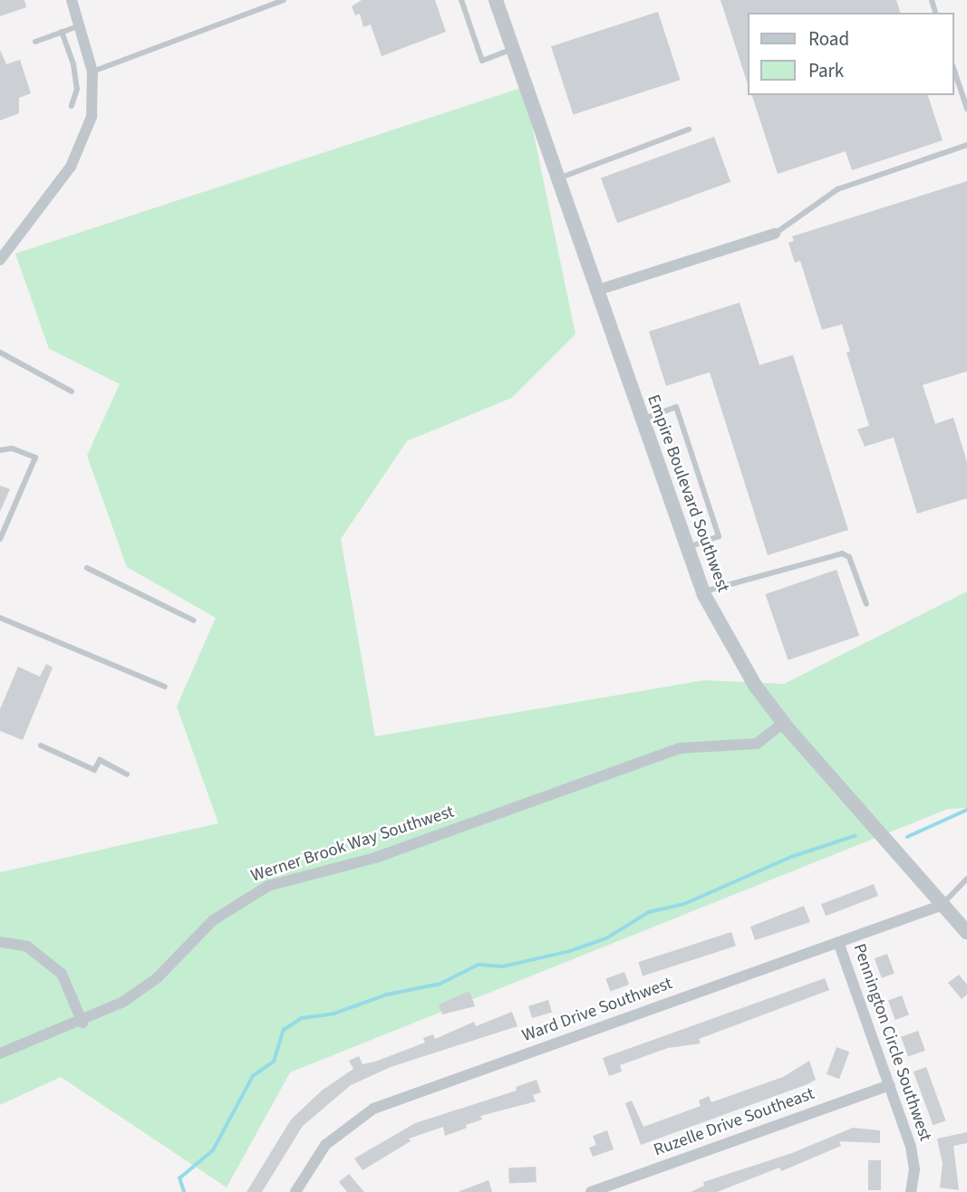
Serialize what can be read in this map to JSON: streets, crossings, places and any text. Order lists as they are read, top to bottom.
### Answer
{
  "streets": {
    "street": [
      "Empire Boulevard Southwest",
      "Werner Brook Way Southwest",
      "Ward Drive Southwest",
      "Pennington Circle Southwest",
      "Ruzelle Drive Southeast"
    ]
  },
  "crossings": [
    ["Empire Boulevard Southwest", "Werner Brook Way Southwest"],
    ["Empire Boulevard Southwest", "Ward Drive Southwest"],
    ["Ward Drive Southwest", "Pennington Circle Southwest"],
    ["Pennington Circle Southwest", "Ruzelle Drive Southeast"]
  ],
  "legend": ["Road", "Park"]
}
